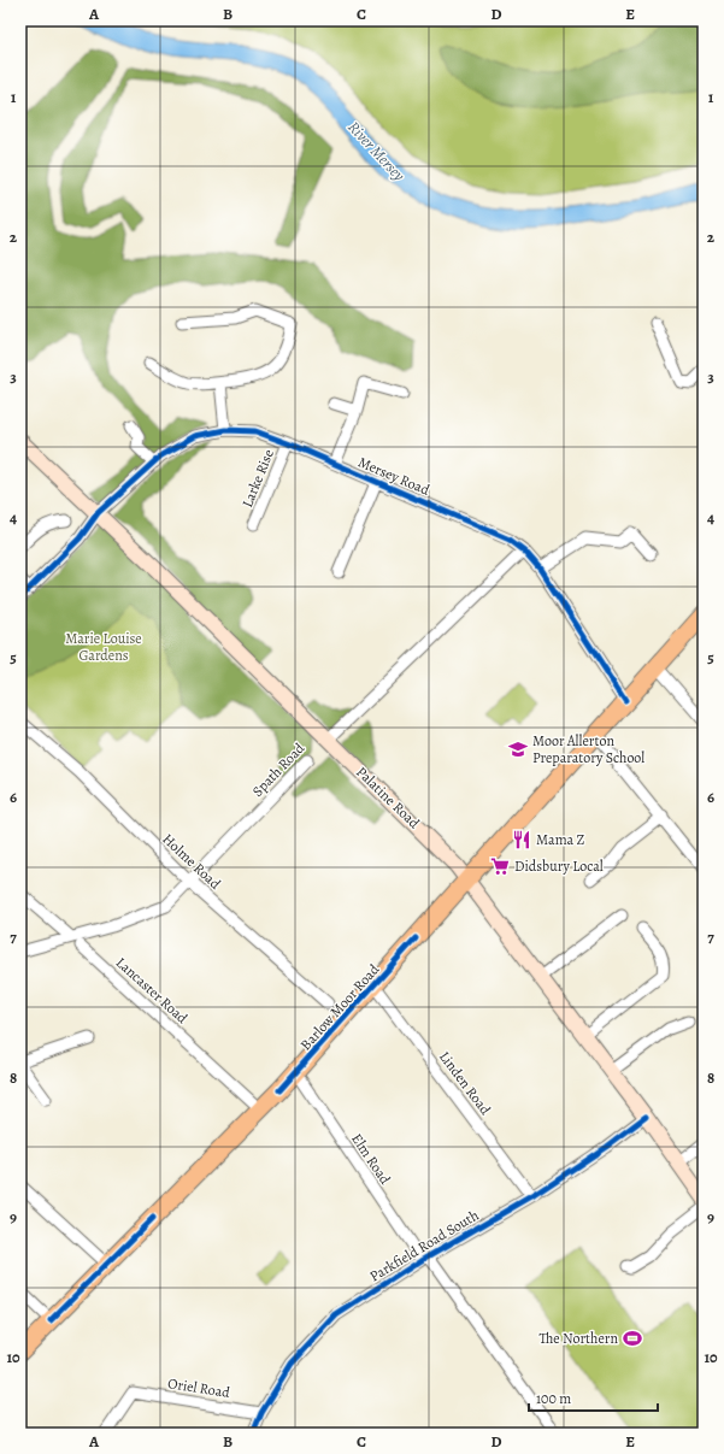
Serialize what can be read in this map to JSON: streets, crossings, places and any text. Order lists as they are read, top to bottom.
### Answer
{
  "streets": {
    "main road": ["Palatine Road", "Barlow Moor Road"],
    "street": [
      "Mersey Road",
      "Larke Rise",
      "Spath Road",
      "Holme Road",
      "Lancaster Road",
      "Linden Road",
      "Elm Road",
      "Parkfield Road South",
      "Oriel Road"
    ]
  },
  "crossings": [
    ["Mersey Road", "Larke Rise"],
    ["Mersey Road", "Palatine Road"],
    ["Mersey Road", "Barlow Moor Road"],
    ["Spath Road", "Holme Road"],
    ["Palatine Road", "Barlow Moor Road"],
    ["Palatine Road", "Parkfield Road South"],
    ["Lancaster Road", "Barlow Moor Road"],
    ["Barlow Moor Road", "Linden Road"],
    ["Barlow Moor Road", "Elm Road"],
    ["Linden Road", "Parkfield Road South"],
    ["Elm Road", "Parkfield Road South"],
    ["Parkfield Road South", "Oriel Road"]
  ],
  "water": ["River Mersey"],
  "parks": ["Marie Louise Gardens"],
  "places": {
    "school or university": ["Moor Allerton Preparatory School"],
    "restaurant": ["Mama Z"],
    "supermarket": ["Didsbury Local"],
    "sports": ["The Northern"]
  },
  "scale_bar": "100 m",
  "grid": {
    "columns": [
      "A",
      "B",
      "C",
      "D",
      "E"
    ],
    "rows": [
      "1",
      "2",
      "3",
      "4",
      "5",
      "6",
      "7",
      "8",
      "9",
      "10"
    ]
  }
}
